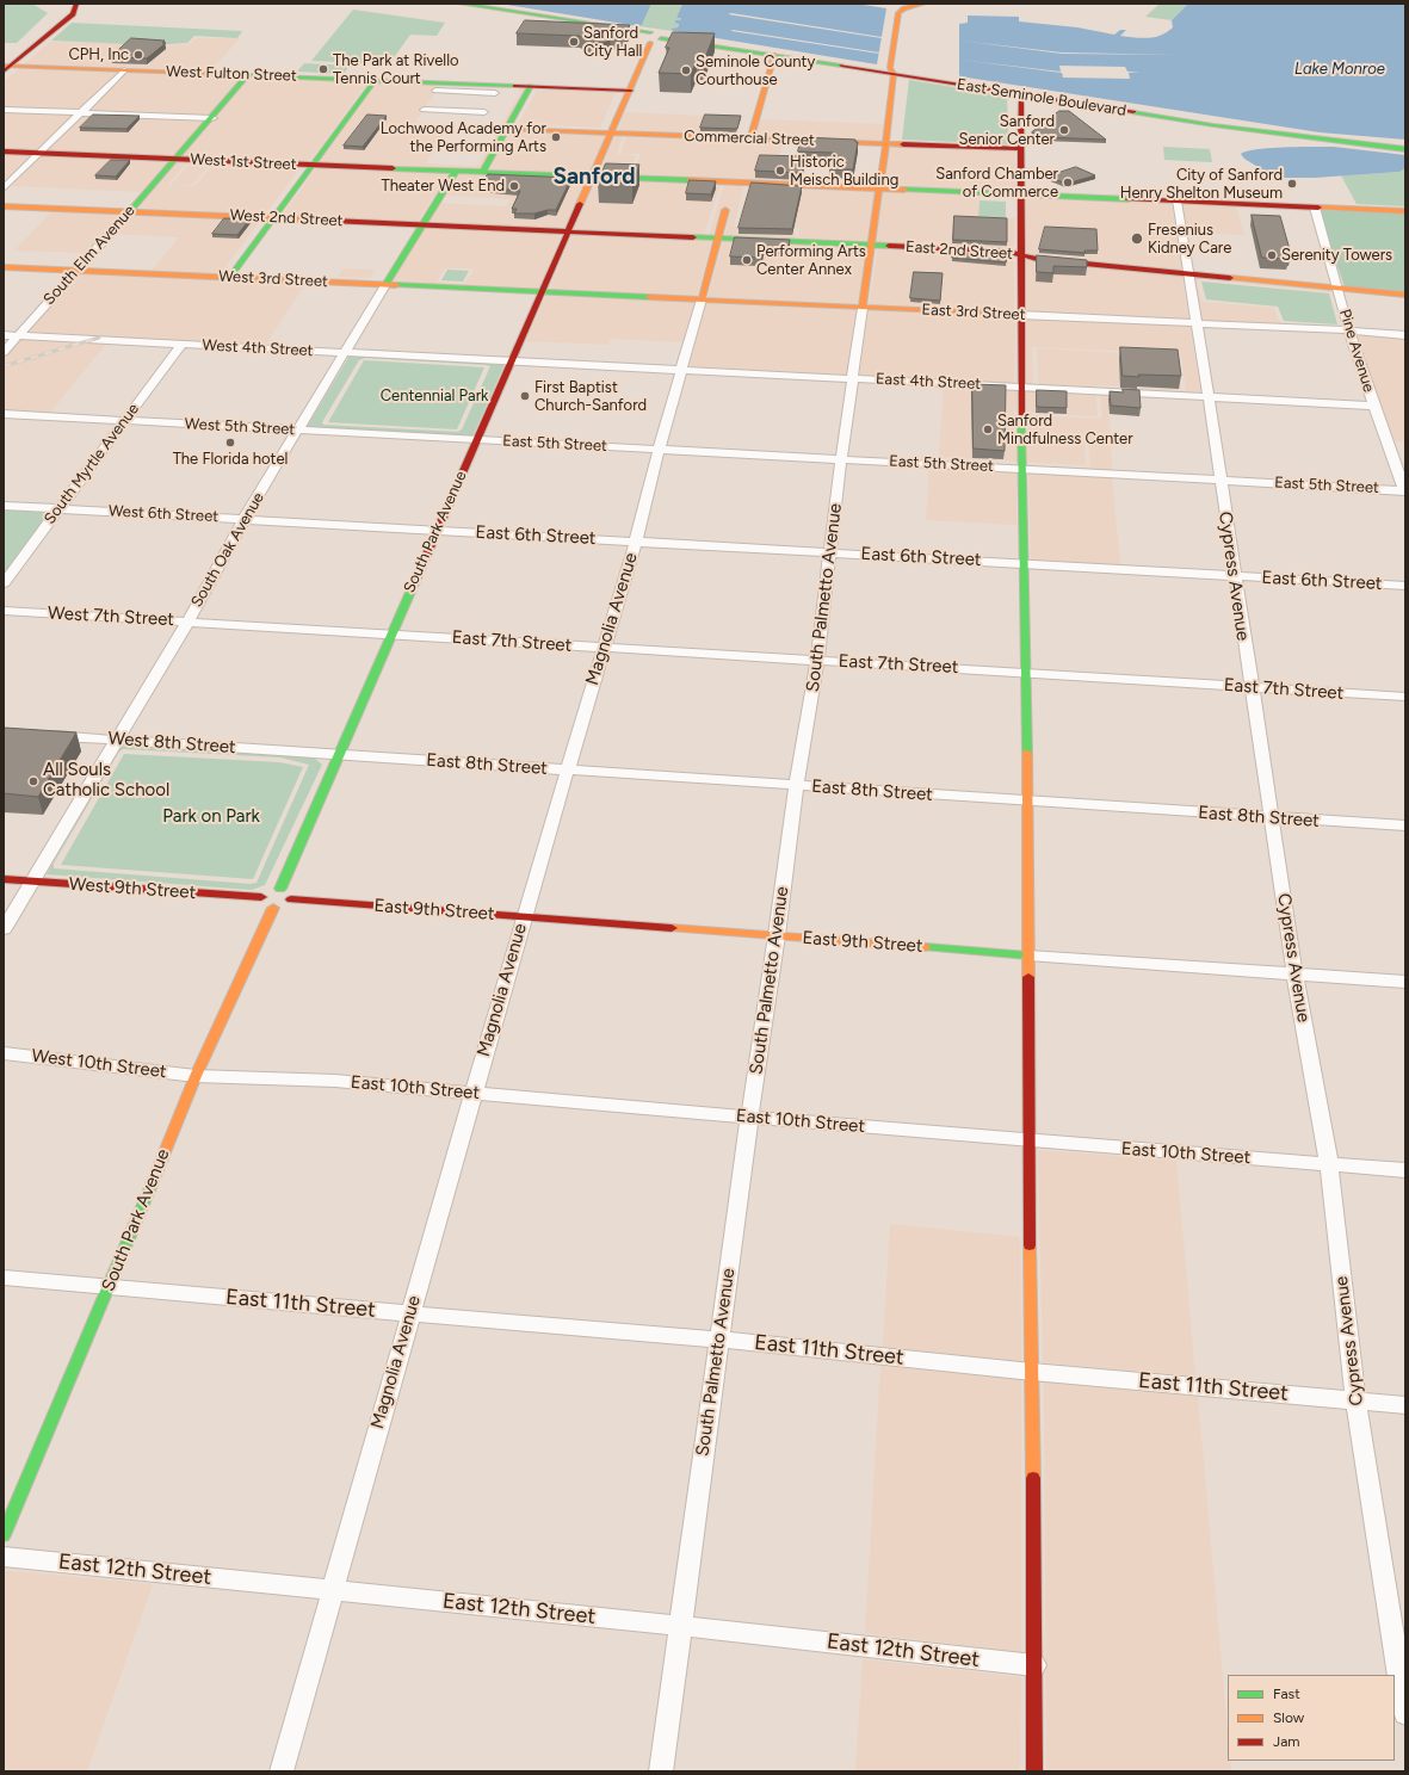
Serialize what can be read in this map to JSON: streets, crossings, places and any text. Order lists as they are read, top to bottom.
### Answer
{
  "streets": {
    "street": [
      "West Fulton Street",
      "East Seminole Boulevard",
      "Commercial Street",
      "West 1st Street",
      "West 2nd Street",
      "East 2nd Street",
      "South Elm Avenue",
      "West 3rd Street",
      "East 3rd Street",
      "West 4th Street",
      "Pine Avenue",
      "East 4th Street",
      "West 5th Street",
      "East 5th Street",
      "South Myrtle Avenue",
      "West 6th Street",
      "South Park Avenue",
      "East 6th Street",
      "South Oak Avenue",
      "Cypress Avenue",
      "South Palmetto Avenue",
      "West 7th Street",
      "Magnolia Avenue",
      "East 7th Street",
      "West 8th Street",
      "East 8th Street",
      "West 9th Street",
      "East 9th Street",
      "West 10th Street",
      "East 10th Street",
      "East 11th Street",
      "East 12th Street"
    ]
  },
  "crossings": [
    ["West Fulton Street", "South Elm Avenue"],
    ["West Fulton Street", "South Park Avenue"],
    ["East Seminole Boulevard", "South Park Avenue"],
    ["East Seminole Boulevard", "South Palmetto Avenue"],
    ["Commercial Street", "South Park Avenue"],
    ["Commercial Street", "South Palmetto Avenue"],
    ["West 1st Street", "South Elm Avenue"],
    ["West 1st Street", "Pine Avenue"],
    ["West 1st Street", "South Park Avenue"],
    ["West 1st Street", "South Oak Avenue"],
    ["West 1st Street", "Cypress Avenue"],
    ["West 1st Street", "South Palmetto Avenue"],
    ["West 2nd Street", "East 2nd Street"],
    ["West 2nd Street", "South Elm Avenue"],
    ["West 2nd Street", "South Park Avenue"],
    ["West 2nd Street", "South Oak Avenue"],
    ["East 2nd Street", "Pine Avenue"],
    ["East 2nd Street", "South Park Avenue"],
    ["East 2nd Street", "Cypress Avenue"],
    ["East 2nd Street", "South Palmetto Avenue"],
    ["East 2nd Street", "Magnolia Avenue"],
    ["South Elm Avenue", "West 3rd Street"],
    ["South Elm Avenue", "West 4th Street"],
    ["West 3rd Street", "East 3rd Street"],
    ["West 3rd Street", "South Park Avenue"],
    ["West 3rd Street", "South Oak Avenue"],
    ["East 3rd Street", "Pine Avenue"],
    ["East 3rd Street", "South Park Avenue"],
    ["East 3rd Street", "Cypress Avenue"],
    ["East 3rd Street", "South Palmetto Avenue"],
    ["East 3rd Street", "Magnolia Avenue"],
    ["West 4th Street", "East 4th Street"],
    ["West 4th Street", "South Myrtle Avenue"],
    ["West 4th Street", "South Park Avenue"],
    ["West 4th Street", "South Oak Avenue"],
    ["Pine Avenue", "East 4th Street"],
    ["Pine Avenue", "East 5th Street"],
    ["East 4th Street", "South Park Avenue"],
    ["East 4th Street", "Cypress Avenue"],
    ["East 4th Street", "South Palmetto Avenue"],
    ["East 4th Street", "Magnolia Avenue"],
    ["West 5th Street", "East 5th Street"],
    ["West 5th Street", "South Myrtle Avenue"],
    ["West 5th Street", "South Park Avenue"],
    ["West 5th Street", "South Oak Avenue"],
    ["East 5th Street", "South Park Avenue"],
    ["East 5th Street", "Cypress Avenue"],
    ["East 5th Street", "South Palmetto Avenue"],
    ["East 5th Street", "Magnolia Avenue"],
    ["South Myrtle Avenue", "West 6th Street"],
    ["West 6th Street", "South Park Avenue"],
    ["West 6th Street", "East 6th Street"],
    ["West 6th Street", "South Oak Avenue"],
    ["South Park Avenue", "East 6th Street"],
    ["South Park Avenue", "West 7th Street"],
    ["South Park Avenue", "East 7th Street"],
    ["South Park Avenue", "West 8th Street"],
    ["South Park Avenue", "East 8th Street"],
    ["South Park Avenue", "West 10th Street"],
    ["South Park Avenue", "East 10th Street"],
    ["South Park Avenue", "East 11th Street"],
    ["East 6th Street", "Cypress Avenue"],
    ["East 6th Street", "South Palmetto Avenue"],
    ["East 6th Street", "Magnolia Avenue"],
    ["South Oak Avenue", "West 7th Street"],
    ["South Oak Avenue", "West 8th Street"],
    ["South Oak Avenue", "West 9th Street"],
    ["Cypress Avenue", "East 7th Street"],
    ["Cypress Avenue", "East 8th Street"],
    ["Cypress Avenue", "East 9th Street"],
    ["Cypress Avenue", "East 10th Street"],
    ["Cypress Avenue", "East 11th Street"],
    ["South Palmetto Avenue", "East 7th Street"],
    ["South Palmetto Avenue", "East 8th Street"],
    ["South Palmetto Avenue", "East 9th Street"],
    ["South Palmetto Avenue", "East 10th Street"],
    ["South Palmetto Avenue", "East 11th Street"],
    ["South Palmetto Avenue", "East 12th Street"],
    ["West 7th Street", "East 7th Street"],
    ["Magnolia Avenue", "East 7th Street"],
    ["Magnolia Avenue", "East 8th Street"],
    ["Magnolia Avenue", "East 9th Street"],
    ["Magnolia Avenue", "East 10th Street"],
    ["Magnolia Avenue", "East 11th Street"],
    ["Magnolia Avenue", "East 12th Street"],
    ["West 8th Street", "East 8th Street"],
    ["West 10th Street", "East 10th Street"]
  ],
  "districts": ["Sanford"],
  "water": ["Lake Monroe"],
  "parks": ["Centennial Park", "Park on Park"],
  "places": [
    "Sanford City Hall",
    "CPH, Inc",
    "The Park at Rivello Tennis Court",
    "Seminole County Courthouse",
    "Sanford Senior Center",
    "Lochwood Academy for the Performing Arts",
    "Historic Meisch Building",
    "Sanford Chamber of Commerce",
    "City of Sanford Henry Shelton Museum",
    "Theater West End",
    "Fresenius Kidney Care",
    "Serenity Towers",
    "Performing Arts Center Annex",
    "First Baptist Church-Sanford",
    "Sanford Mindfulness Center",
    "The Florida hotel",
    "All Souls Catholic School"
  ],
  "legend": ["Fast", "Slow", "Jam"]
}
